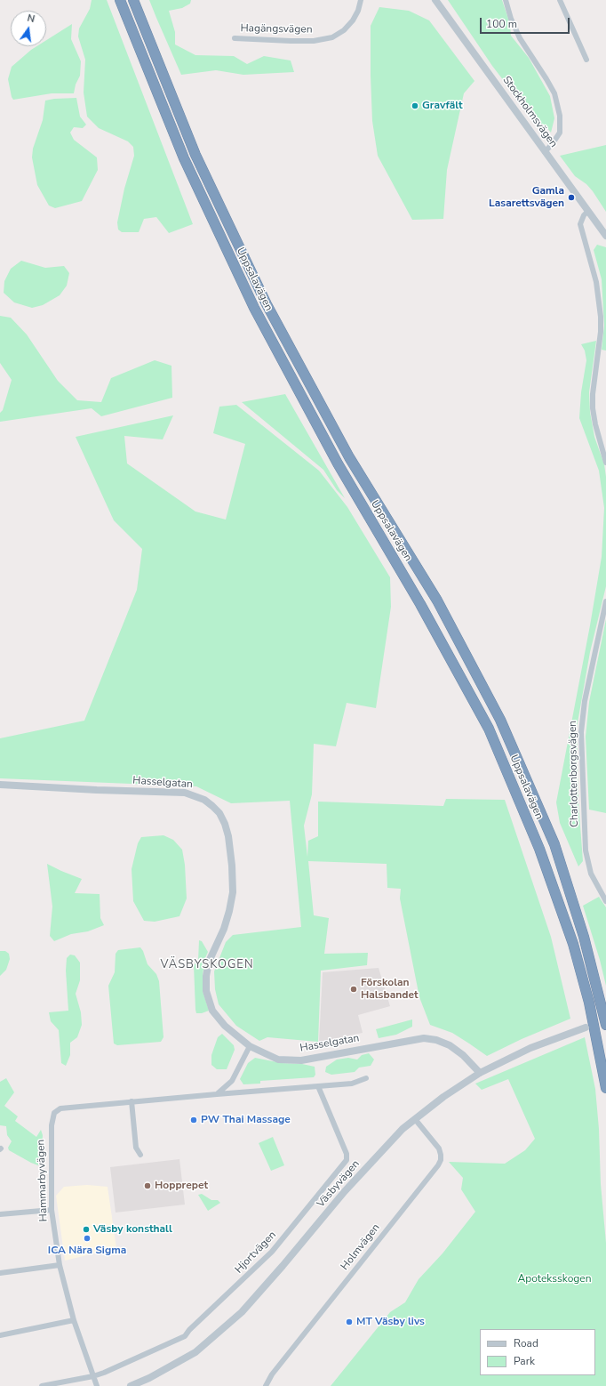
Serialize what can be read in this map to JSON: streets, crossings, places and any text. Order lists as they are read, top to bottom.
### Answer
{
  "streets": {
    "highway": ["Uppsalavägen"],
    "street": [
      "Hagängsvägen",
      "Stockholmsvägen",
      "Charlottenborgsvägen",
      "Hasselgatan",
      "Hammarbyvägen",
      "Väsbyvägen",
      "Holmvägen",
      "Hjortvägen"
    ]
  },
  "crossings": [
    ["Hasselgatan", "Väsbyvägen"],
    ["Hammarbyvägen", "Hjortvägen"],
    ["Väsbyvägen", "Holmvägen"]
  ],
  "districts": ["VÄSBYSKOGEN"],
  "parks": ["Apoteksskogen"],
  "places": [
    "Gravfält",
    "Gamla Lasarettsvägen",
    "Förskolan Halsbandet",
    "PW Thai Massage",
    "Hopprepet",
    "Väsby konsthall",
    "ICA Nära Sigma",
    "MT Väsby livs"
  ],
  "legend": ["Road", "Park"],
  "scale_bar": "100 m",
  "north": "top"
}
